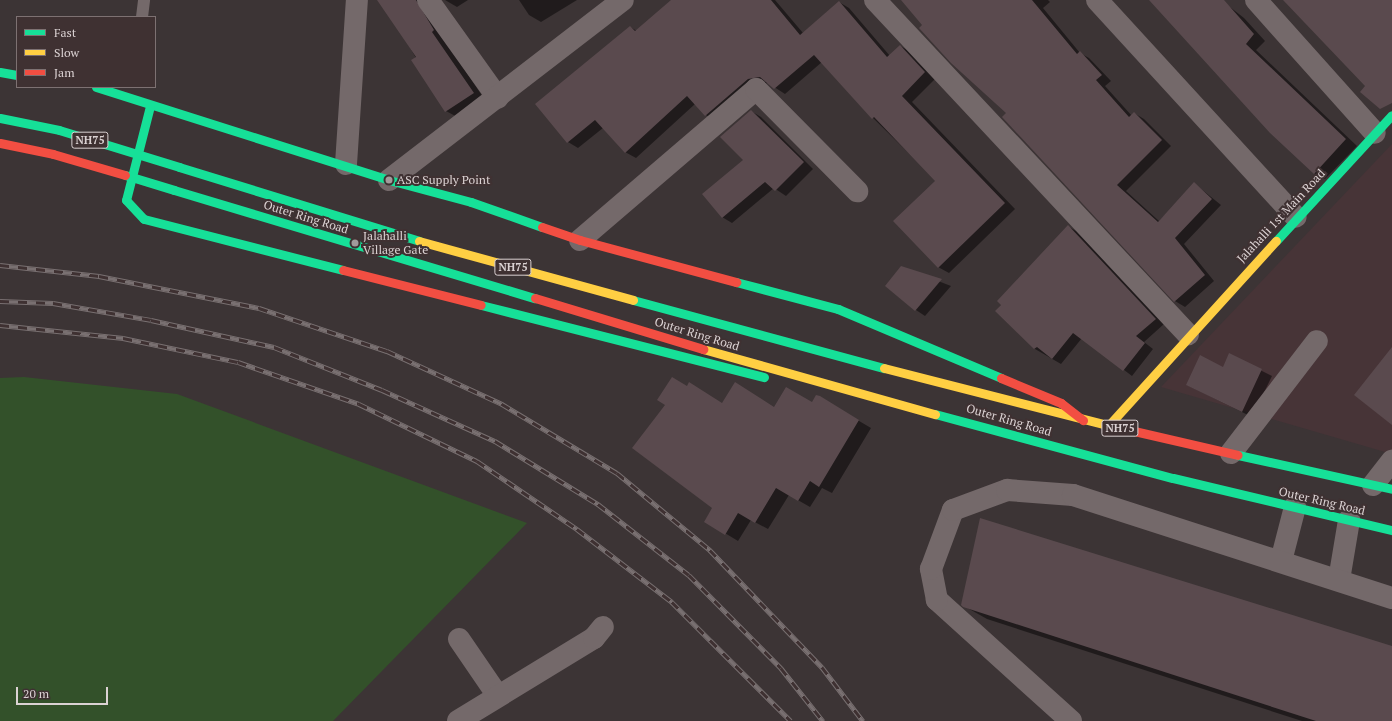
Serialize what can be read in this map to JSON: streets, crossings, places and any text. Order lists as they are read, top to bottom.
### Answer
{
  "streets": {
    "main road": ["NH75", "Jalahalli 1st Main Road", "Outer Ring Road"]
  },
  "crossings": [
    ["Jalahalli 1st Main Road", "Outer Ring Road"]
  ],
  "places": ["ASC Supply Point", "Jalahalli Village Gate"],
  "legend": ["Fast", "Slow", "Jam"],
  "scale_bar": "20 m"
}
